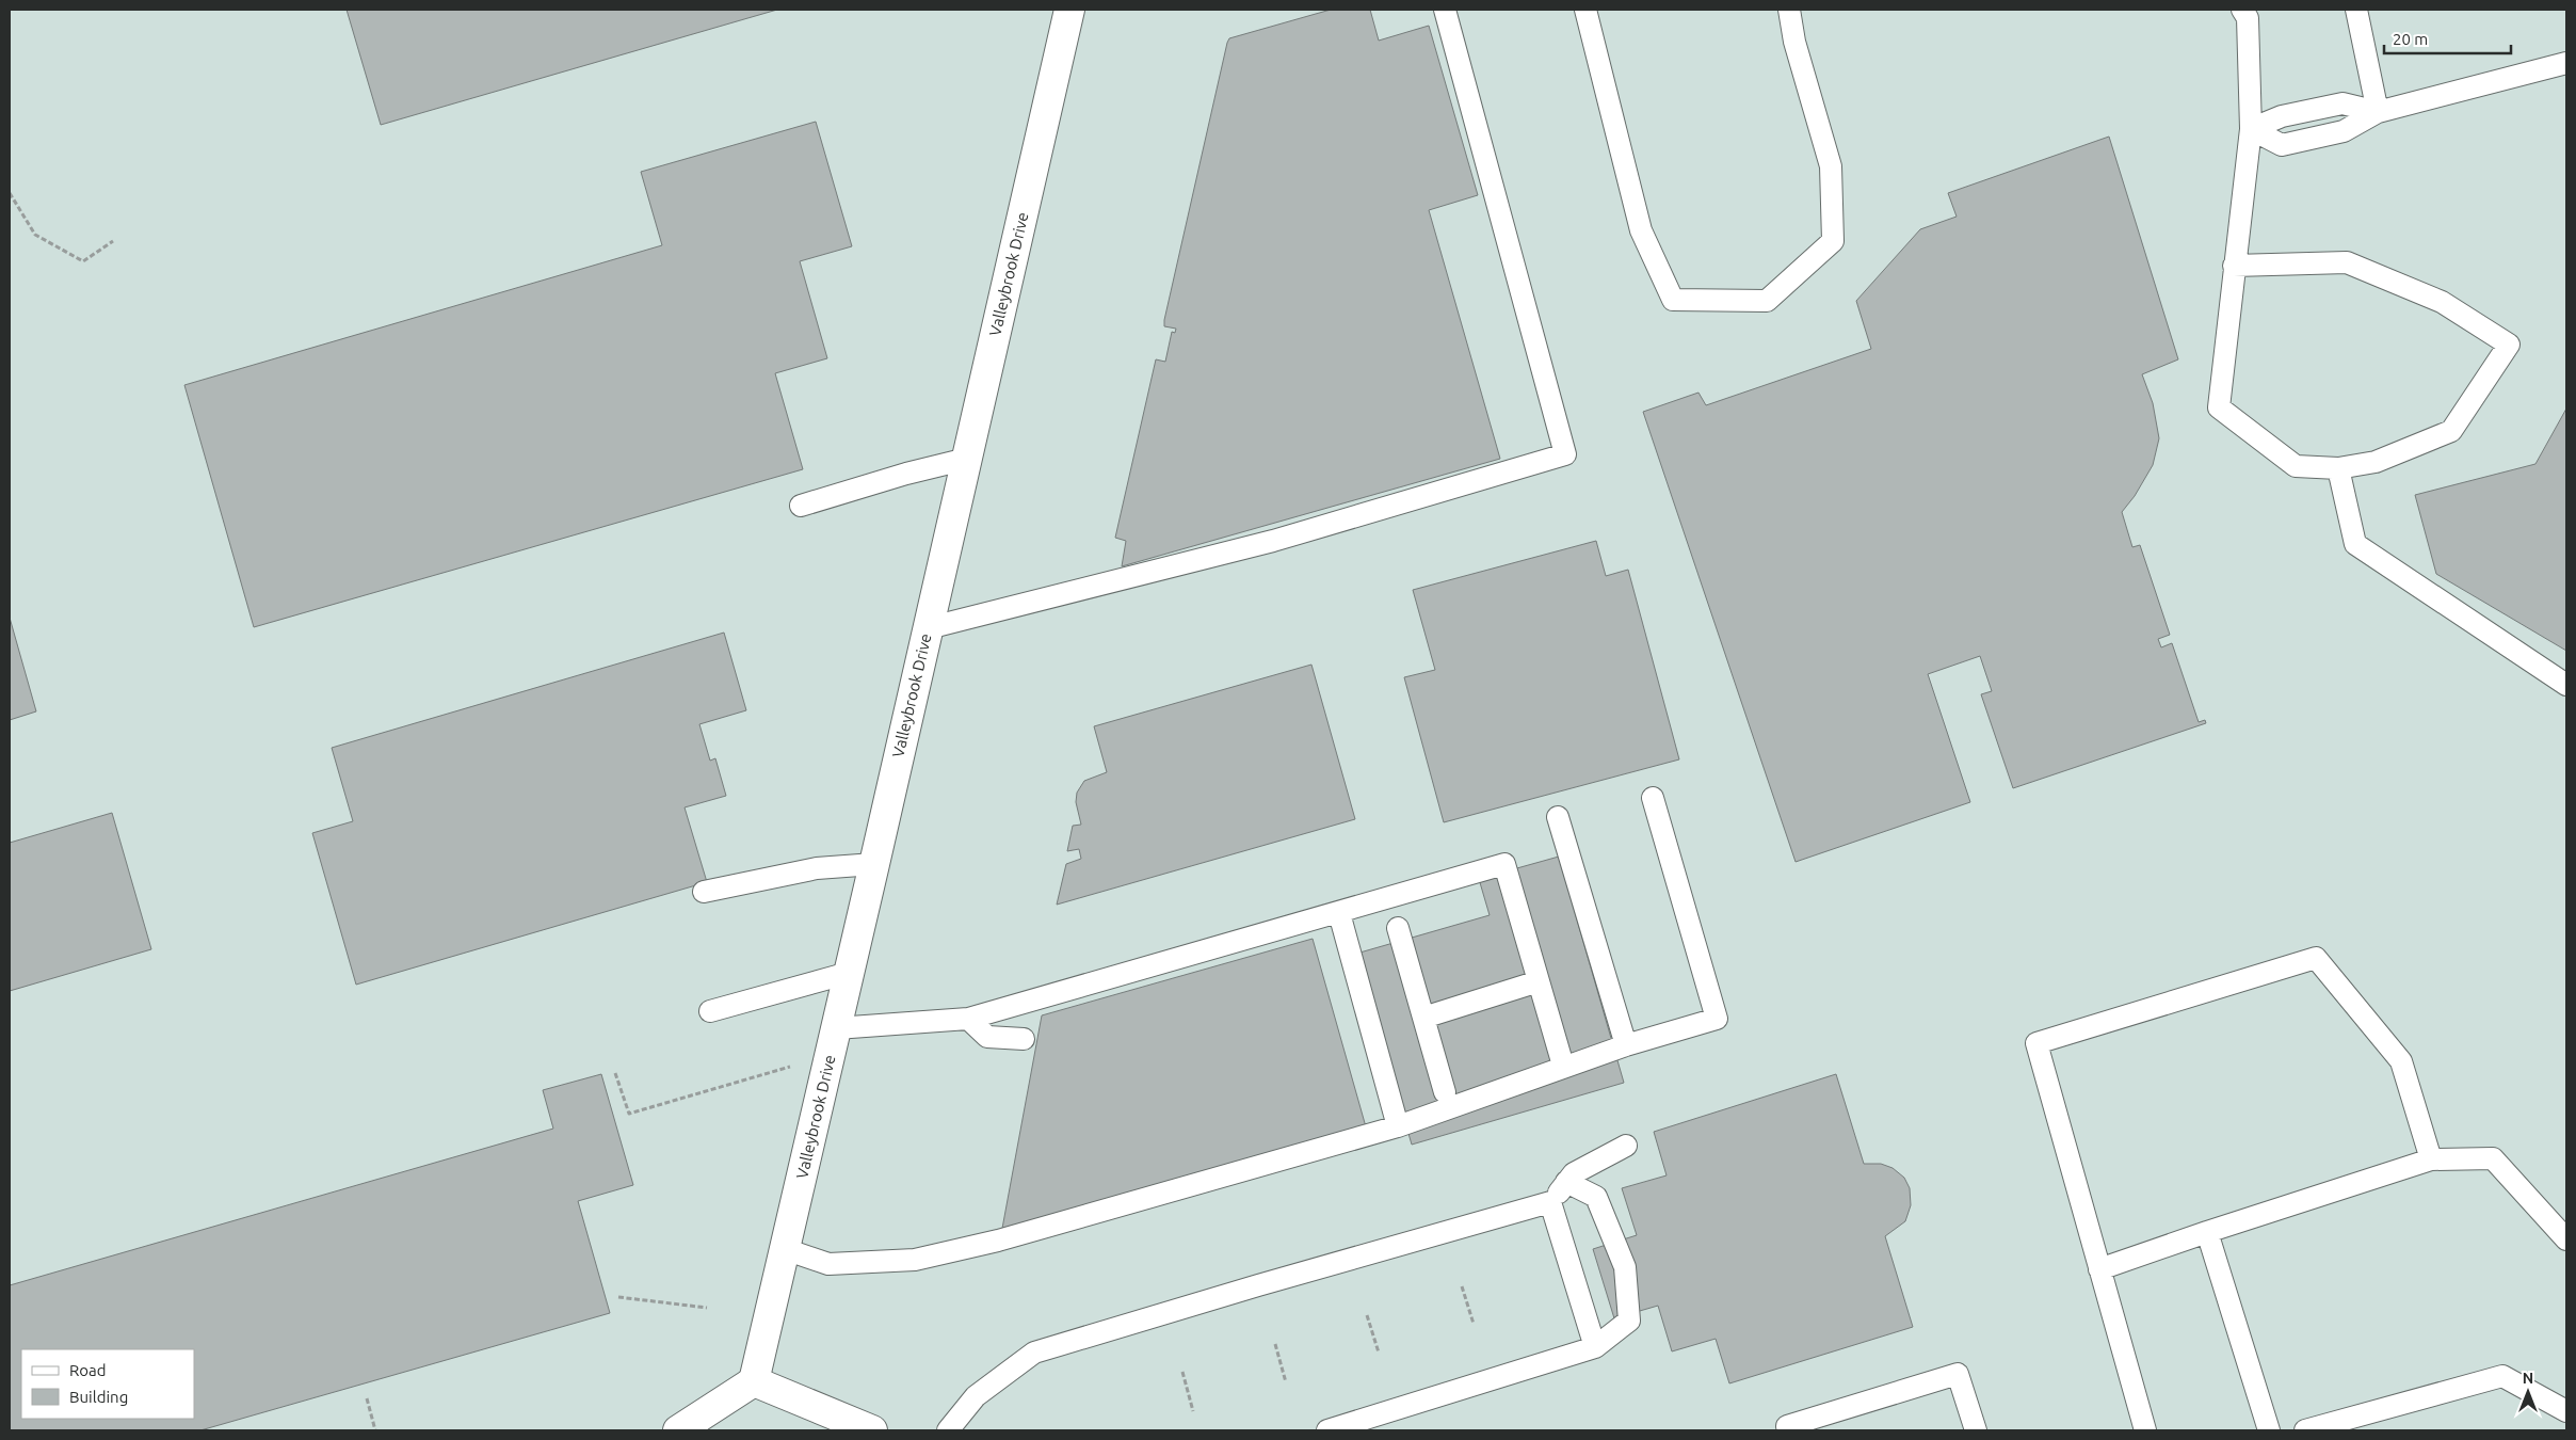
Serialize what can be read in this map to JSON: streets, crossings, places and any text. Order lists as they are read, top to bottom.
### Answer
{
  "streets": {
    "street": ["Valleybrook Drive"]
  },
  "legend": ["Road", "Building"],
  "scale_bar": "20 m",
  "north": "top"
}
